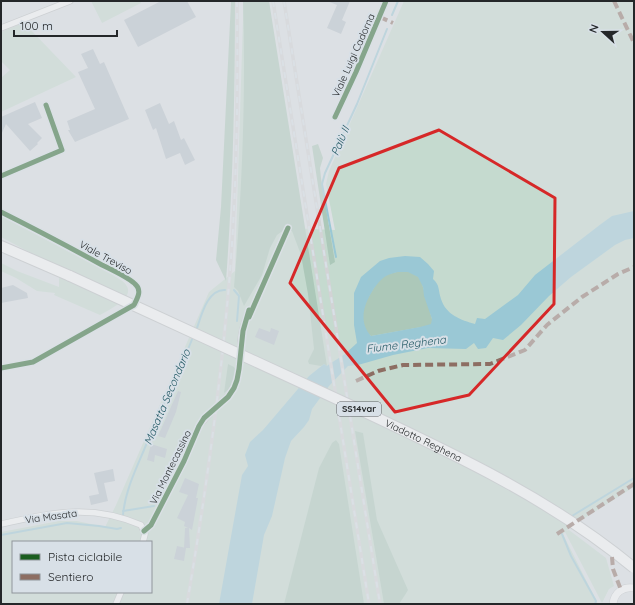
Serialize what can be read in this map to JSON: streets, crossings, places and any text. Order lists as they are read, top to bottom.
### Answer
{
  "streets": {
    "highway": ["SS14var", "Viadotto Reghena"],
    "street": [
      "Viale Luigi Cadorna",
      "Viale Treviso",
      "Via Montecassino",
      "Via Masata"
    ]
  },
  "crossings": [
    ["SS14var", "Viadotto Reghena"],
    ["Via Montecassino", "Via Masata"]
  ],
  "water": ["Palù II", "Fiume Reghena", "Masatta Secondario"],
  "legend": ["Pista ciclabile", "Sentiero"],
  "scale_bar": "100 m",
  "north": "left"
}
